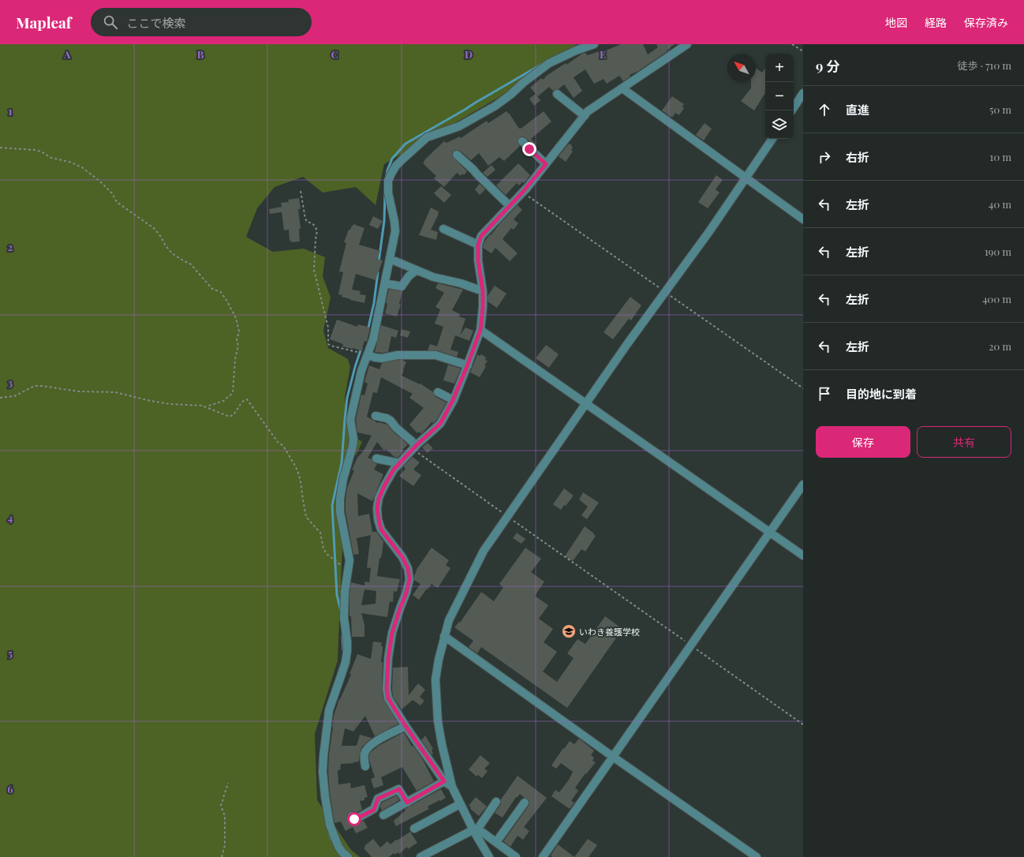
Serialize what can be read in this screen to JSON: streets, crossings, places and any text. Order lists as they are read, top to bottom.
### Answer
{
  "places": {
    "school or university": ["いわき養護学校"]
  },
  "north": "top left",
  "page": {
    "header": "Mapleaf",
    "search": "ここで検索",
    "nav": ["地図", "経路", "保存済み"],
    "heading": ["9 分", "徒歩 · 710 m"],
    "map_buttons": ["+", "−"],
    "list": [
      ["直進", "50 m"],
      ["右折", "10 m"],
      ["左折", "40 m"],
      ["左折", "190 m"],
      ["左折", "400 m"],
      ["左折", "20 m"],
      "目的地に到着"
    ],
    "buttons": ["保存", "共有"]
  },
  "grid": {
    "columns": [
      "A",
      "B",
      "C",
      "D",
      "E"
    ],
    "rows": [
      "1",
      "2",
      "3",
      "4",
      "5",
      "6"
    ]
  }
}
